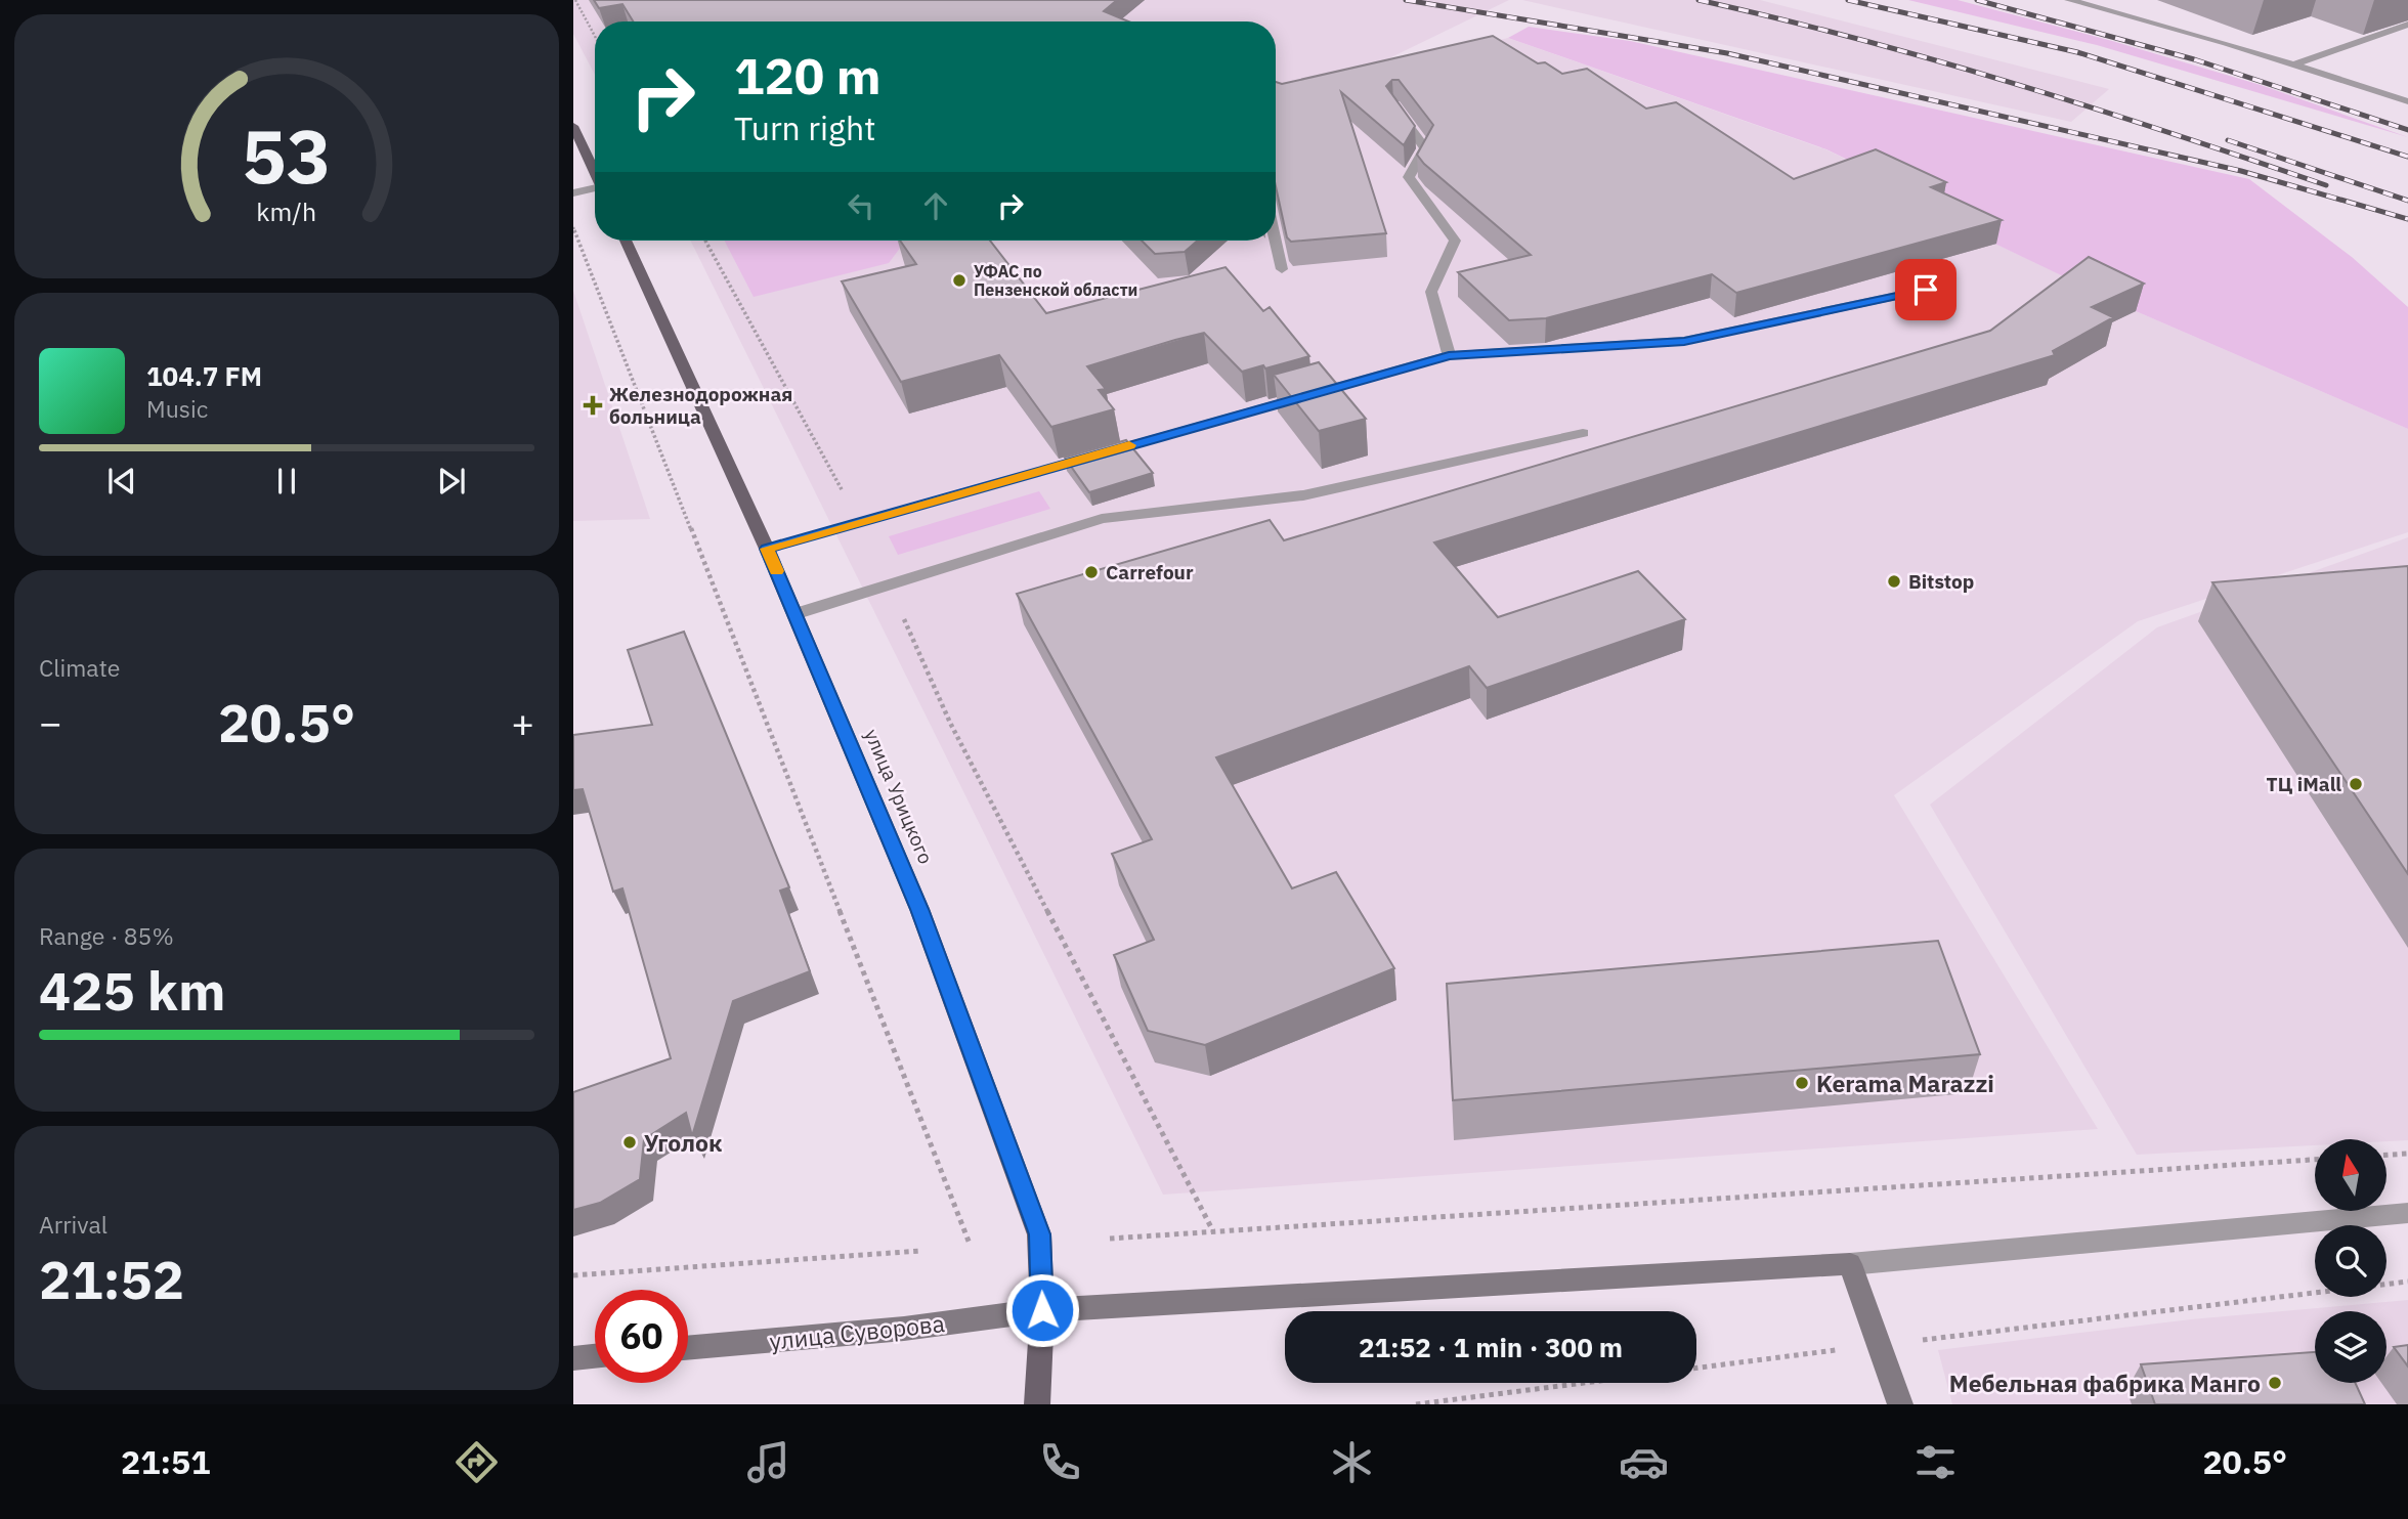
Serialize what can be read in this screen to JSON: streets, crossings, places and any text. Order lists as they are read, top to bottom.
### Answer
{
  "streets": {
    "main road": ["улица Урицкого", "улица Суворова"]
  },
  "crossings": [
    ["улица Урицкого", "улица Суворова"]
  ],
  "places": {
    "other": [
      "УФАС по Пензенской области",
      "Carrefour",
      "Bitstop",
      "ТЦ iMall",
      "Kerama Marazzi",
      "Уголок",
      "Мебельная фабрика Манго"
    ],
    "health": ["Железнодорожная больница"]
  },
  "north": "top",
  "page": {
    "turn": ["120 m", "Turn right"],
    "song": ["104.7 FM", "Music"],
    "tile": [
      "Climate",
      ["Range · 85%", "425 km"],
      ["Arrival", "21:52"]
    ],
    "heat": ["−", "20.5°", "+"],
    "limit": "60",
    "trip": "21:52 · 1 min · 300 m",
    "tabs": ["21:51", "20.5°"],
    "gauge": ["53", "km/h"]
  }
}
